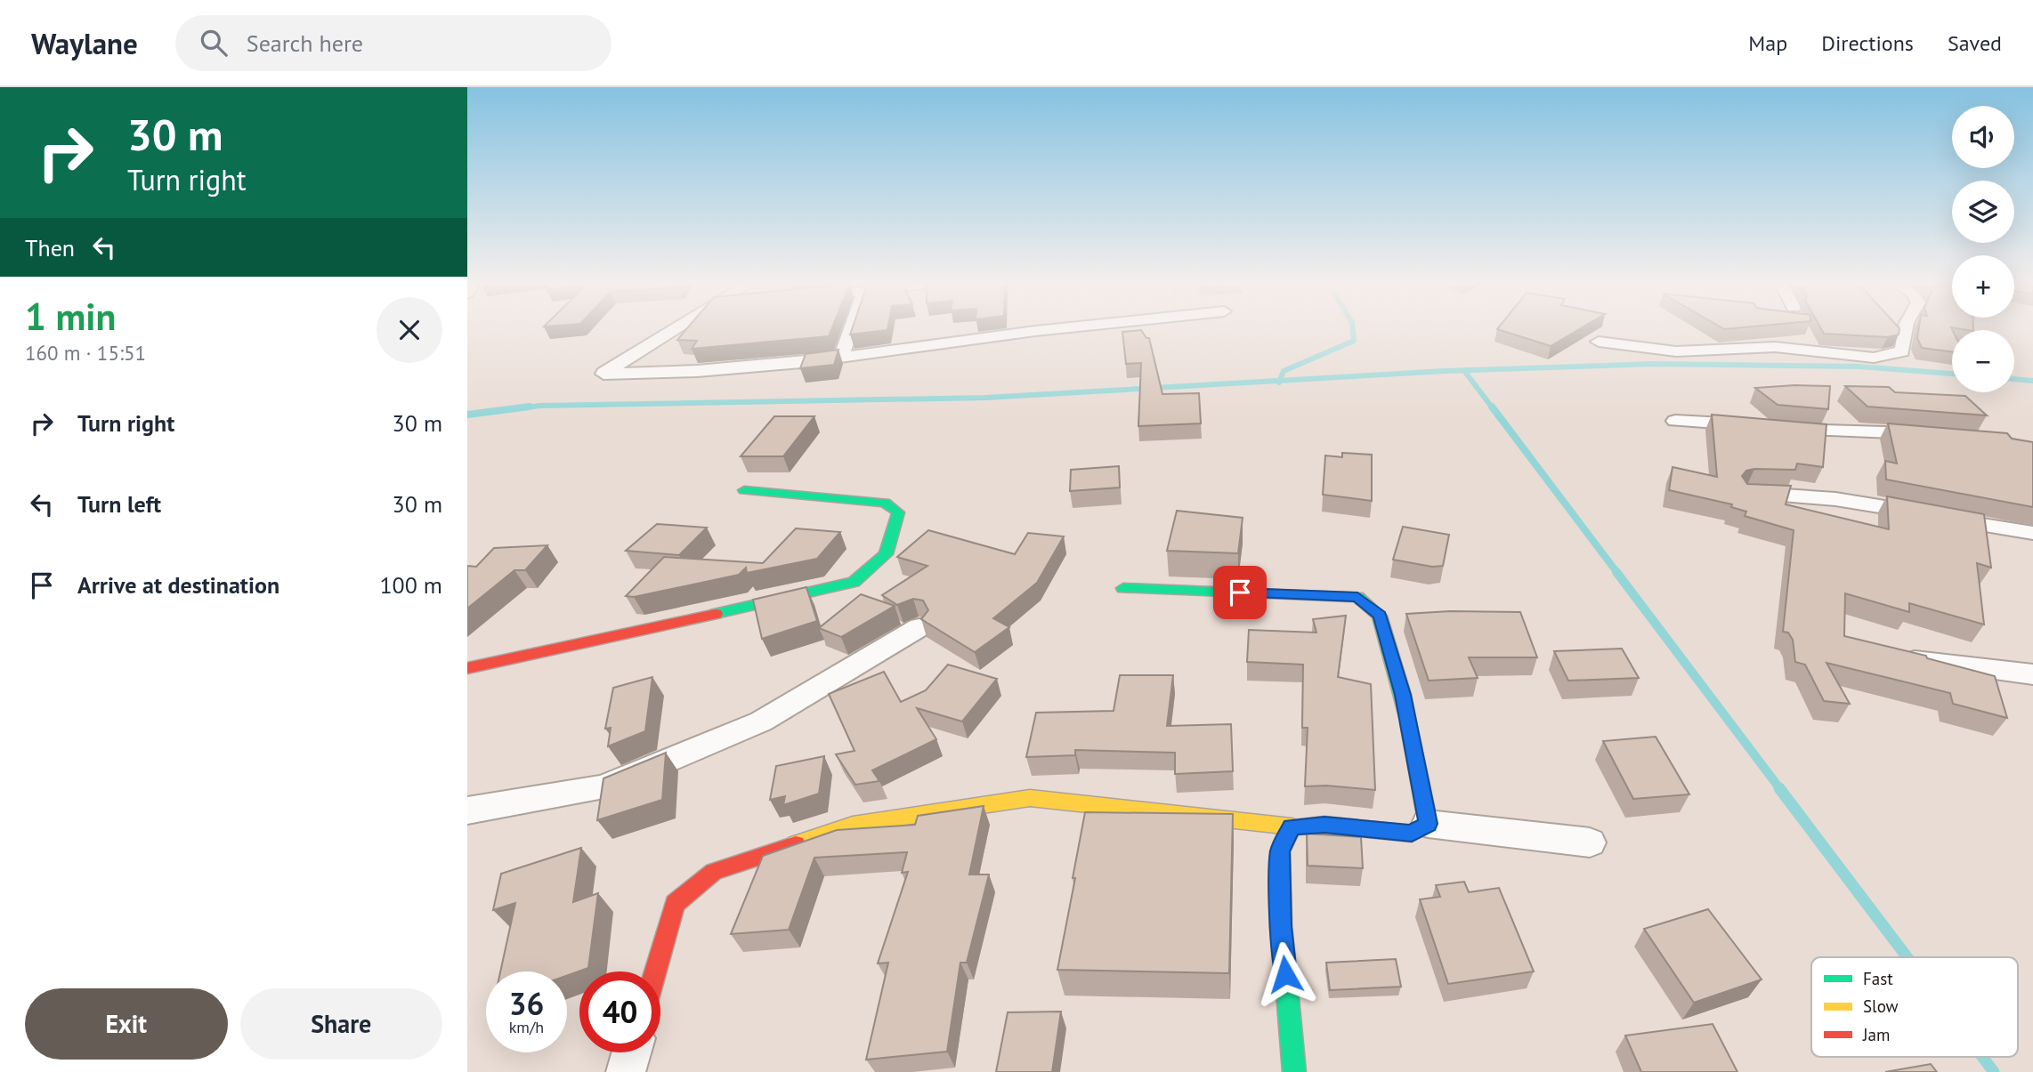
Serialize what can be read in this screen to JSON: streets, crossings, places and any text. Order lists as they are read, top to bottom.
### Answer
{
  "legend": ["Fast", "Slow", "Jam"],
  "page": {
    "header": "Waylane",
    "search": "Search here",
    "nav": ["Map", "Directions", "Saved"],
    "turn": ["30 m", "Turn right"],
    "map_buttons": ["+", "−"],
    "then": "Then",
    "heading": ["1 min", "160 m · 15:51"],
    "list": [
      {
        "name": "Turn right",
        "value": "30 m"
      },
      {
        "name": "Turn left",
        "value": "30 m"
      },
      {
        "name": "Arrive at destination",
        "value": "100 m"
      }
    ],
    "speed": "36 km/h",
    "limit": "40",
    "buttons": ["Exit", "Share"]
  }
}
